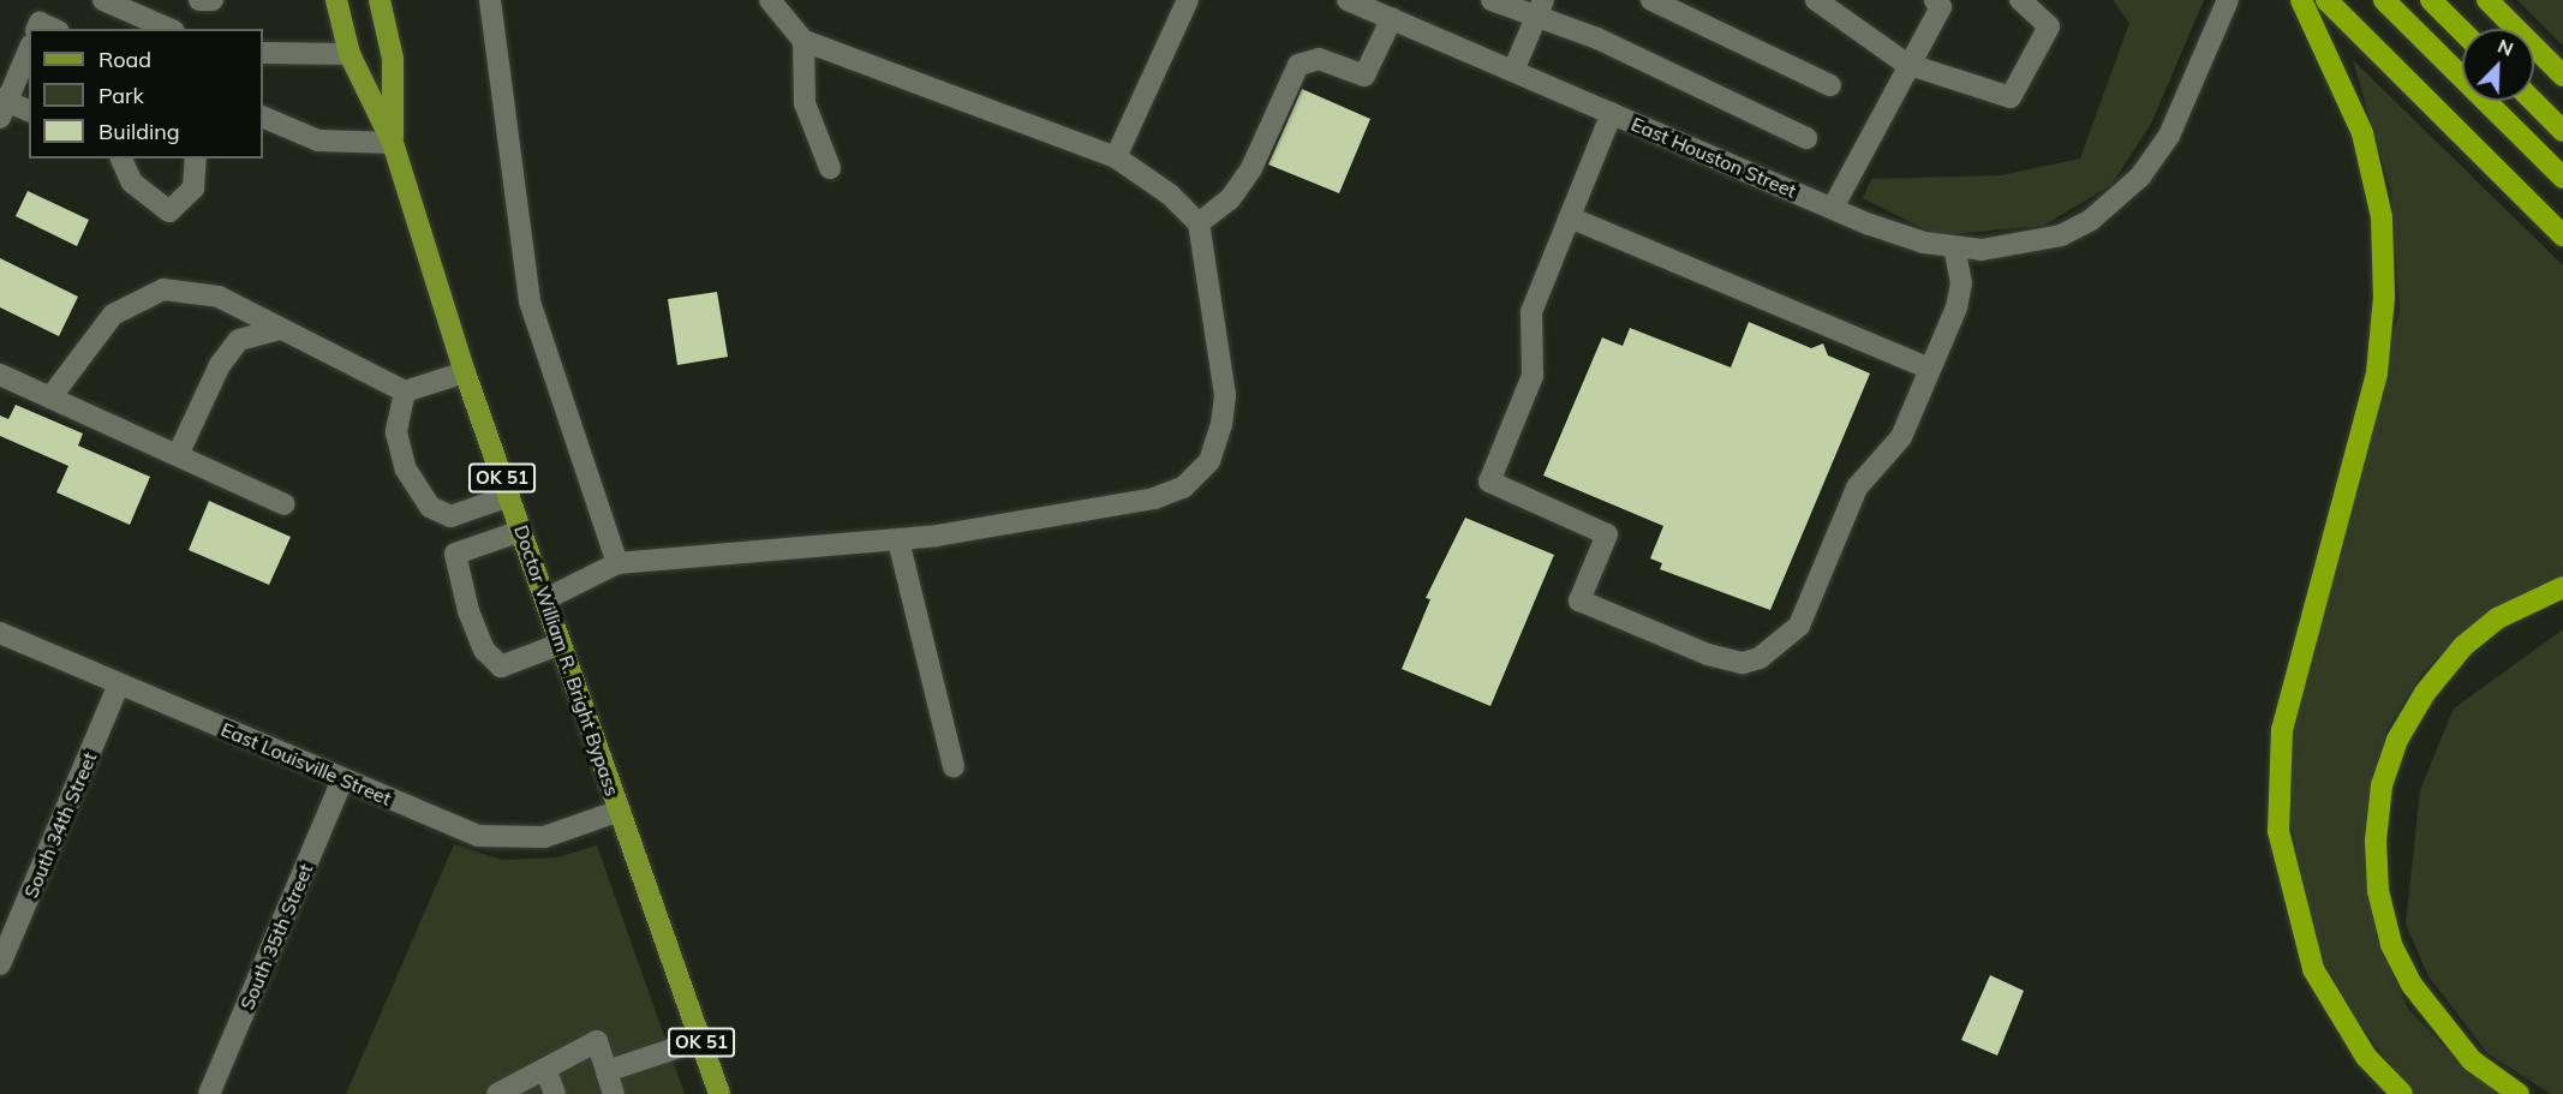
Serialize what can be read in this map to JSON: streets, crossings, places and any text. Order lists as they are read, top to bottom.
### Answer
{
  "streets": {
    "main road": ["OK 51", "Doctor William R. Bright Bypass"],
    "street": [
      "East Houston Street",
      "East Louisville Street",
      "South 34th Street",
      "South 35th Street"
    ]
  },
  "crossings": [
    ["Doctor William R. Bright Bypass", "East Louisville Street"],
    ["East Louisville Street", "South 34th Street"],
    ["East Louisville Street", "South 35th Street"]
  ],
  "legend": ["Road", "Park", "Building"],
  "north": "top right"
}
